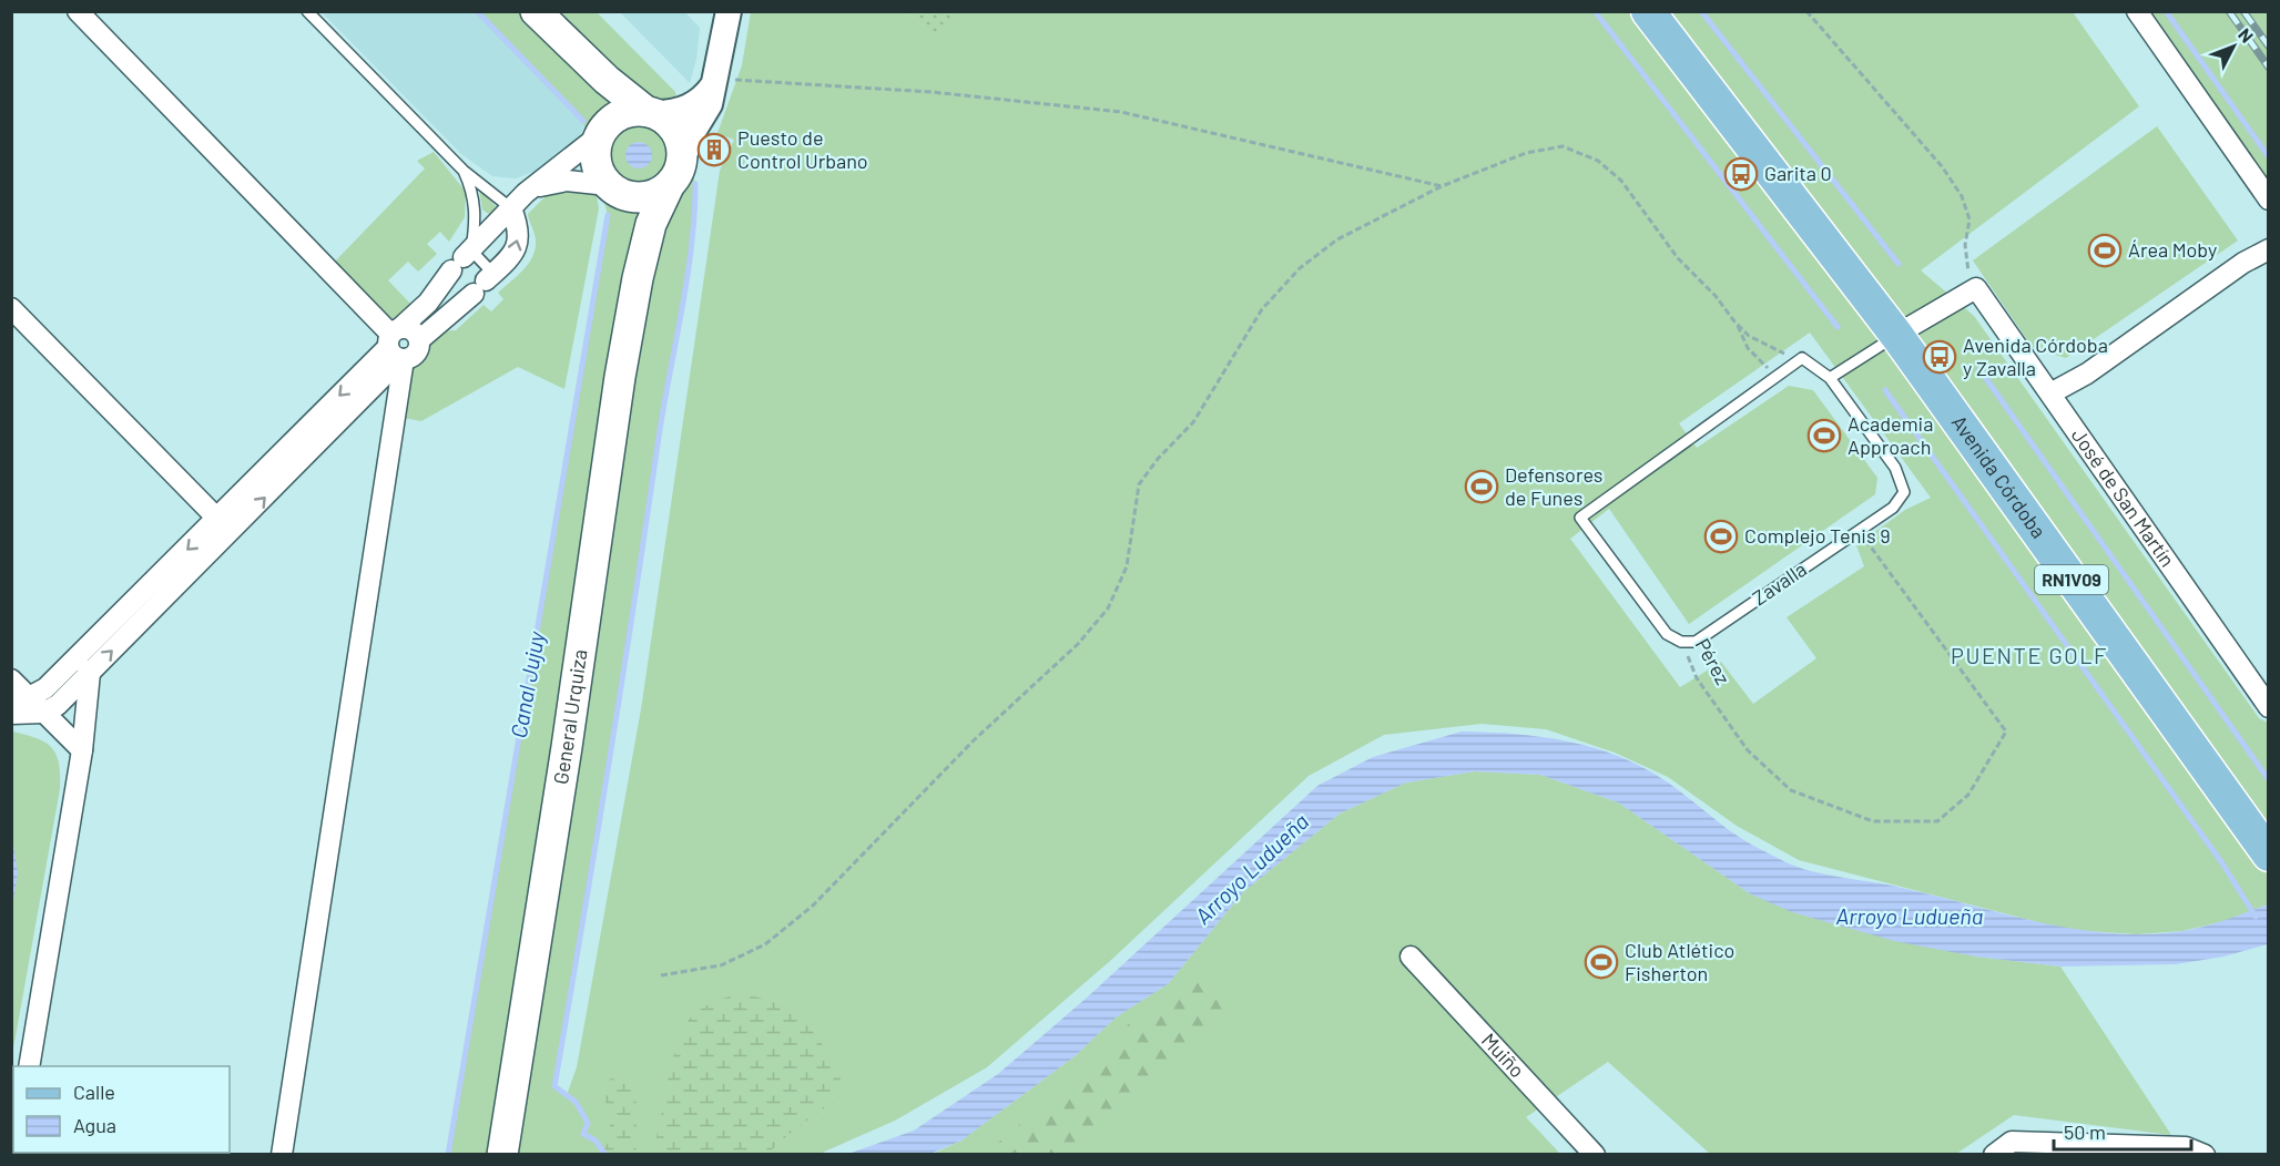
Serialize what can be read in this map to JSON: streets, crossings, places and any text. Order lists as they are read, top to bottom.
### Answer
{
  "streets": {
    "main road": ["Avenida Córdoba", "RN1V09", "General Urquiza"],
    "street": ["José de San Martín", "Muiño"],
    "lane": ["Zavalla", "Pérez"]
  },
  "crossings": [
    ["Zavalla", "Pérez"]
  ],
  "districts": ["PUENTE GOLF"],
  "water": ["Canal Jujuy", "Arroyo Ludueña"],
  "places": {
    "building": ["Puesto de Control Urbano"],
    "bus stop": ["Garita 0", "Avenida Córdoba y Zavalla"],
    "sports": [
      "Área Moby",
      "Academia Approach",
      "Defensores de Funes",
      "Complejo Tenis 9",
      "Club Atlético Fisherton"
    ]
  },
  "legend": ["Calle", "Agua"],
  "scale_bar": "50 m",
  "north": "top right"
}
